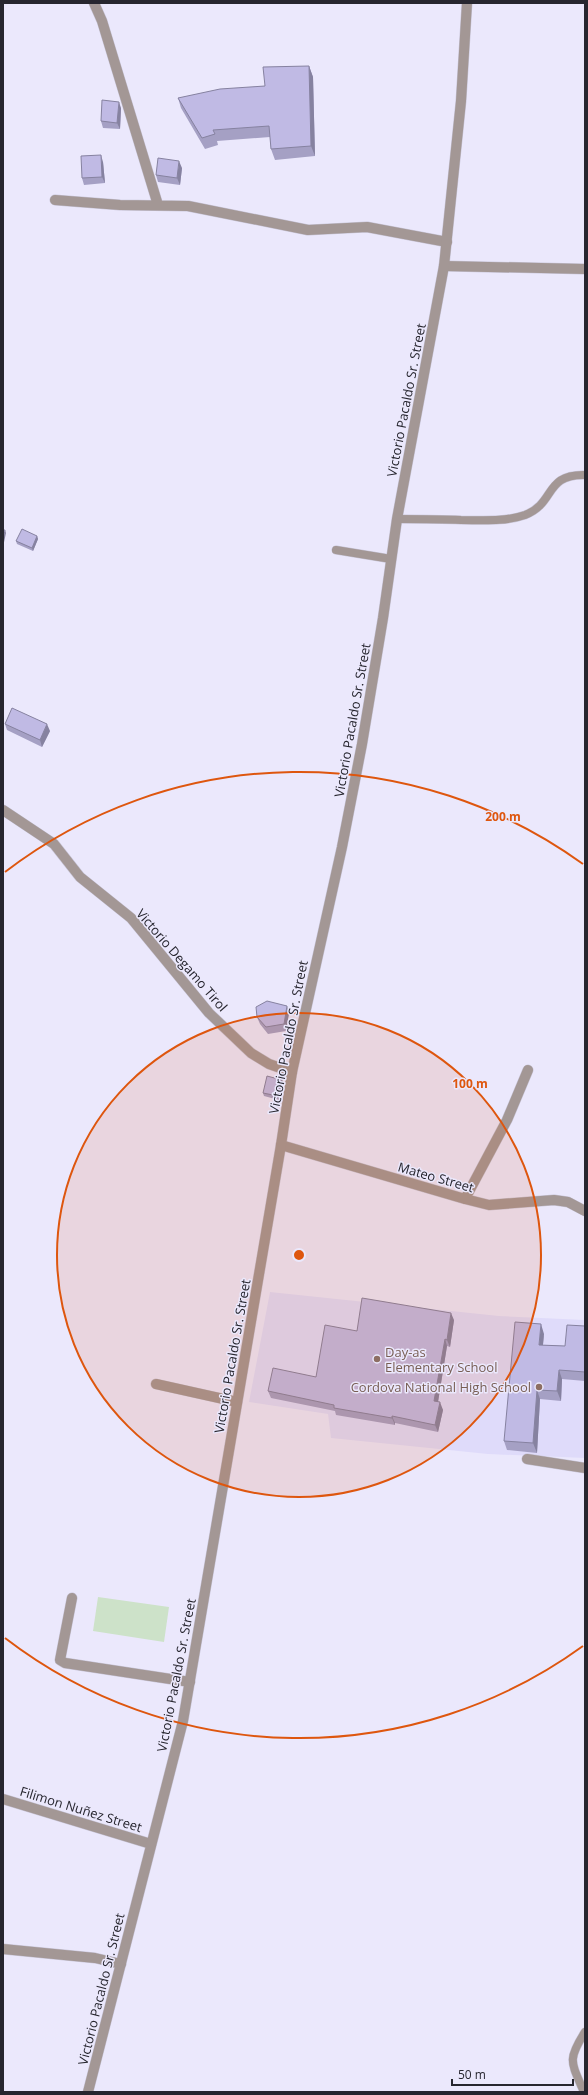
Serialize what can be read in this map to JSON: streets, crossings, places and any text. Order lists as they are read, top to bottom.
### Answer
{
  "streets": {
    "street": [
      "Victorio Pacaldo Sr. Street",
      "Victorio Degamo Tirol",
      "Mateo Street",
      "Filimon Nuñez Street"
    ]
  },
  "crossings": [
    ["Victorio Pacaldo Sr. Street", "Victorio Degamo Tirol"],
    ["Victorio Pacaldo Sr. Street", "Mateo Street"],
    ["Victorio Pacaldo Sr. Street", "Filimon Nuñez Street"]
  ],
  "places": ["Day-as Elementary School", "Cordova National High School"],
  "scale_bar": "50 m",
  "rings": ["200 m", "100 m"]
}
